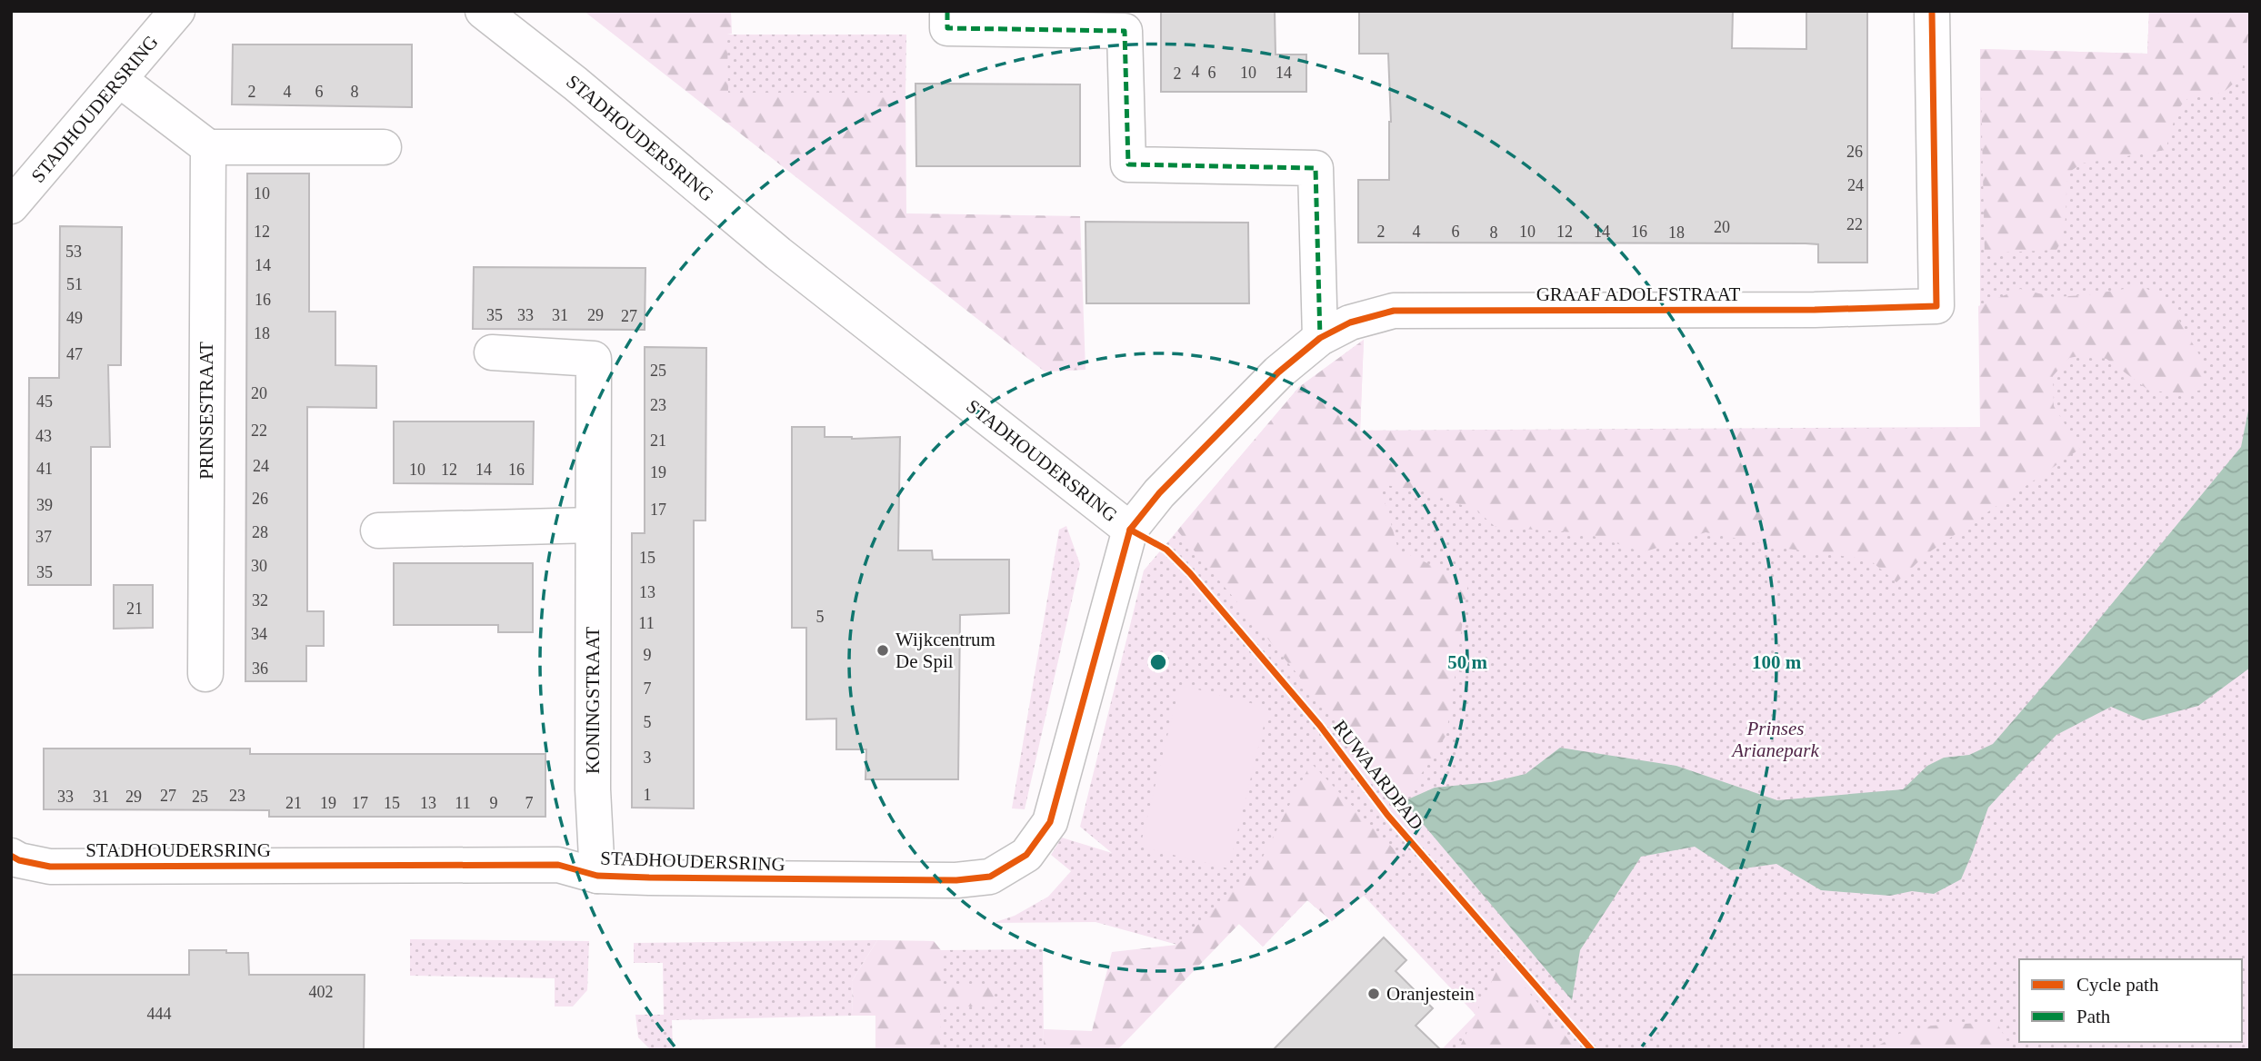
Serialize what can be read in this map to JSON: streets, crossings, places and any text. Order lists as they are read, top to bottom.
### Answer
{
  "streets": {
    "street": [
      "STADHOUDERSRING",
      "GRAAF ADOLFSTRAAT",
      "PRINSESTRAAT",
      "KONINGSTRAAT"
    ],
    "cycle path": ["RUWAARDPAD"]
  },
  "crossings": [
    ["STADHOUDERSRING", "GRAAF ADOLFSTRAAT"],
    ["STADHOUDERSRING", "KONINGSTRAAT"]
  ],
  "parks": ["Prinses Arianepark"],
  "places": ["Wijkcentrum De Spil", "Oranjestein"],
  "house_numbers": [
    "4",
    "6",
    "10",
    "14",
    "2",
    "2",
    "4",
    "6",
    "8",
    "26",
    "24",
    "10",
    "22",
    "20",
    "12",
    "2",
    "4",
    "6",
    "10",
    "12",
    "14",
    "16",
    "8",
    "18",
    "53",
    "14",
    "51",
    "16",
    "35",
    "33",
    "31",
    "29",
    "27",
    "49",
    "18",
    "47",
    "25",
    "20",
    "45",
    "23",
    "22",
    "43",
    "21",
    "24",
    "41",
    "10",
    "12",
    "14",
    "16",
    "19",
    "26",
    "39",
    "17",
    "28",
    "37",
    "15",
    "30",
    "35",
    "13",
    "32",
    "21",
    "5",
    "11",
    "34",
    "9",
    "36",
    "7",
    "5",
    "3",
    "1",
    "27",
    "23",
    "33",
    "31",
    "29",
    "25",
    "21",
    "19",
    "17",
    "15",
    "13",
    "11",
    "9",
    "7",
    "402",
    "444"
  ],
  "legend": ["Cycle path", "Path"],
  "rings": ["50 m", "100 m"]
}
